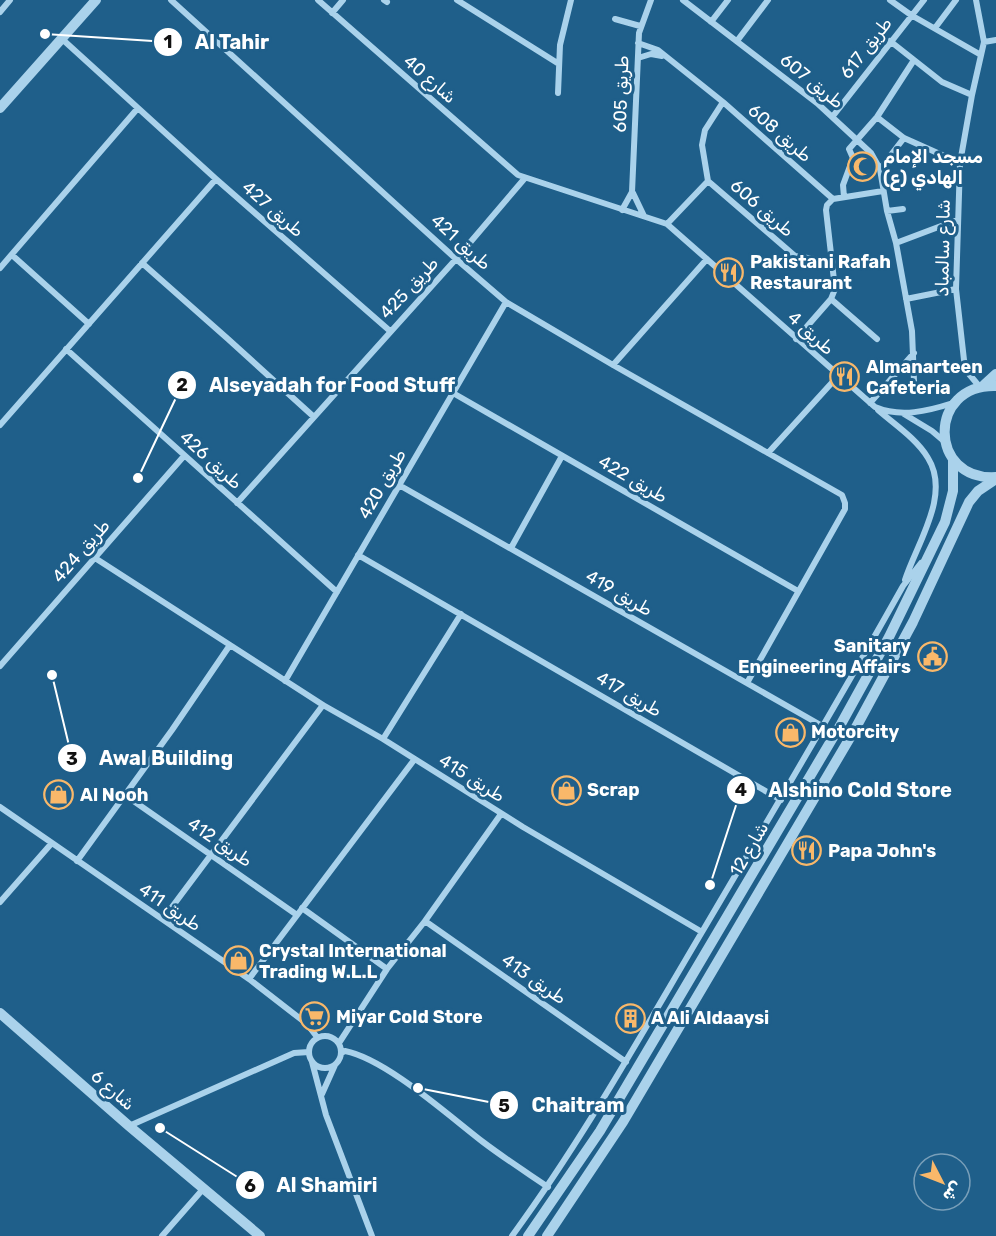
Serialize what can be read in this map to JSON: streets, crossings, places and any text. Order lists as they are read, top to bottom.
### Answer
{
  "streets": {
    "street": [
      "طريق 617",
      "شارع 40",
      "طريق 607",
      "طريق 605",
      "طريق 608",
      "طريق 606",
      "طريق 427",
      "طريق 421",
      "شارع سالمباد",
      "طريق 425",
      "طريق 4",
      "طريق 426",
      "طريق 422",
      "طريق 420",
      "طريق 424",
      "طريق 419",
      "طريق 417",
      "طريق 415",
      "طريق 412",
      "شارع 12",
      "طريق 411",
      "طريق 413",
      "شارع 6"
    ]
  },
  "crossings": [
    ["طريق 617", "طريق 607"],
    ["شارع 40", "طريق 425"],
    ["شارع 40", "طريق 4"],
    ["طريق 605", "طريق 608"],
    ["طريق 605", "طريق 4"],
    ["طريق 608", "طريق 606"],
    ["طريق 606", "طريق 4"],
    ["طريق 427", "طريق 425"],
    ["طريق 421", "طريق 425"],
    ["طريق 421", "طريق 422"],
    ["طريق 421", "طريق 420"],
    ["طريق 425", "طريق 4"],
    ["طريق 425", "طريق 426"],
    ["طريق 426", "طريق 420"],
    ["طريق 426", "طريق 424"],
    ["طريق 422", "طريق 420"],
    ["طريق 420", "طريق 419"],
    ["طريق 420", "طريق 417"],
    ["طريق 420", "طريق 415"],
    ["طريق 424", "طريق 415"]
  ],
  "places": {
    "other": [
      "Al Tahir",
      "Alseyadah for Food Stuff",
      "Awal Building",
      "Alshino Cold Store",
      "Chaitram",
      "Al Shamiri"
    ],
    "mosque": ["مسجد الإمام الهادي (ع)"],
    "restaurant": ["Pakistani Rafah Restaurant", "Almanarteen Cafeteria", "Papa John's"],
    "public building": ["Sanitary Engineering Affairs"],
    "shop": [
      "Motorcity",
      "Scrap",
      "Al Nooh",
      "Crystal International Trading W.L.L"
    ],
    "supermarket": ["Miyar Cold Store"],
    "building": ["A Ali Aldaaysi"]
  },
  "north": "bottom right"
}
